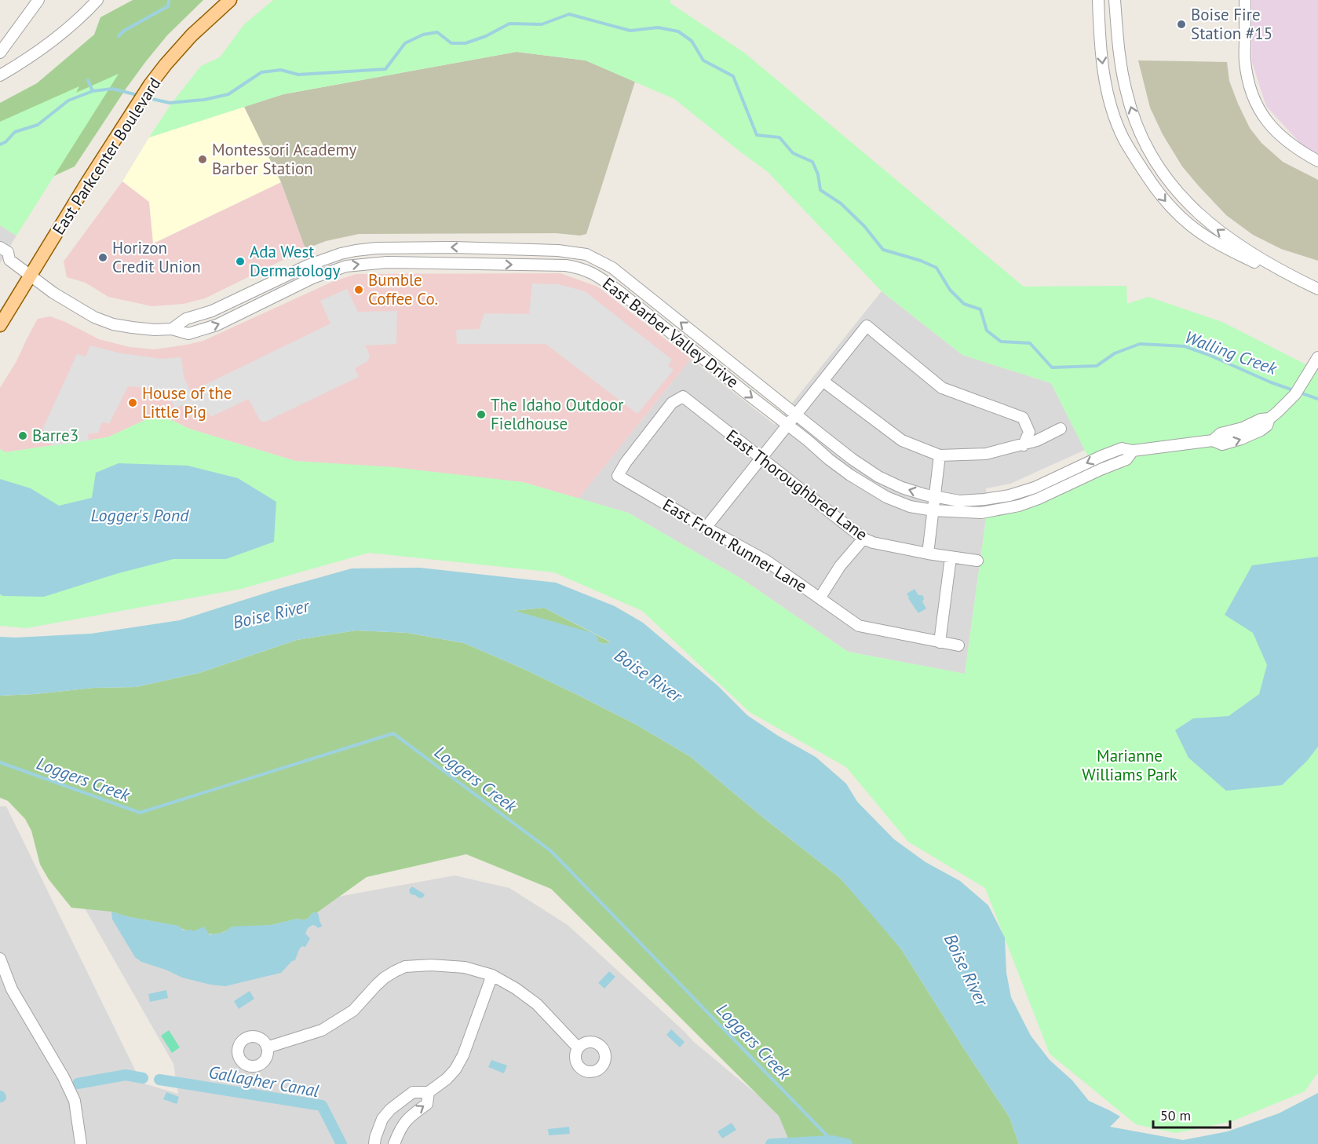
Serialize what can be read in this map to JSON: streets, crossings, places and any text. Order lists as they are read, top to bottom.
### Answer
{
  "streets": {
    "main road": ["East Parkcenter Boulevard"],
    "street": ["East Barber Valley Drive", "East Thoroughbred Lane", "East Front Runner Lane"]
  },
  "crossings": [
    ["East Parkcenter Boulevard", "East Barber Valley Drive"],
    ["East Thoroughbred Lane", "East Front Runner Lane"]
  ],
  "water": [
    "Walling Creek",
    "Logger's Pond",
    "Boise River",
    "Loggers Creek",
    "Gallagher Canal"
  ],
  "parks": ["Marianne Williams Park"],
  "places": [
    "Boise Fire Station #15",
    "Montessori Academy Barber Station",
    "Horizon Credit Union",
    "Ada West Dermatology",
    "Bumble Coffee Co.",
    "House of the Little Pig",
    "The Idaho Outdoor Fieldhouse",
    "Barre3"
  ],
  "scale_bar": "50 m"
}
